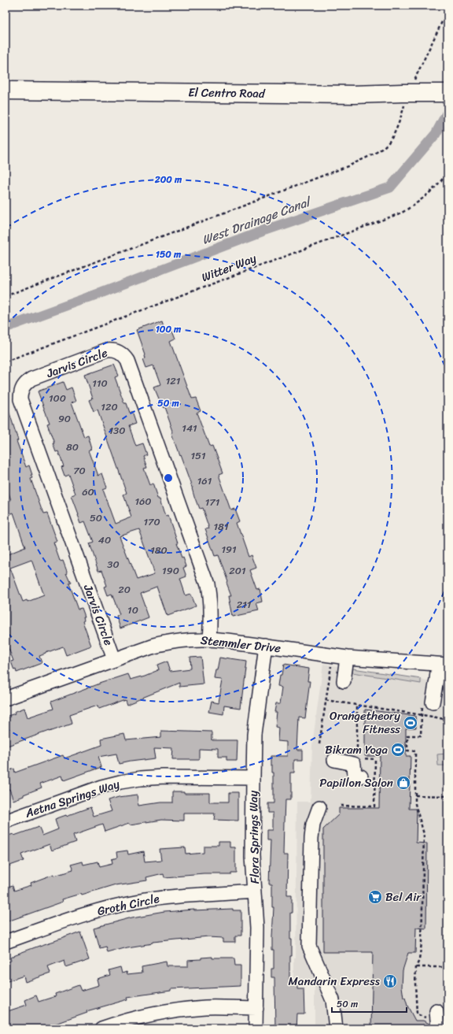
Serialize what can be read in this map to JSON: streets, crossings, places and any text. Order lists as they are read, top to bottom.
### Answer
{
  "streets": {
    "main road": ["El Centro Road"],
    "street": [
      "Jarvis Circle",
      "Stemmler Drive",
      "Aetna Springs Way",
      "Flora Springs Way",
      "Groth Circle"
    ],
    "path": ["Witter Way"]
  },
  "crossings": [
    ["Jarvis Circle", "Stemmler Drive"],
    ["Stemmler Drive", "Flora Springs Way"],
    ["Aetna Springs Way", "Flora Springs Way"],
    ["Flora Springs Way", "Groth Circle"]
  ],
  "water": ["West Drainage Canal"],
  "places": {
    "sports": ["Orangetheory Fitness", "Bikram Yoga"],
    "shop": ["Papillon Salon"],
    "supermarket": ["Bel Air"],
    "restaurant": ["Mandarin Express"]
  },
  "house_numbers": [
    "121",
    "110",
    "100",
    "120",
    "90",
    "141",
    "130",
    "80",
    "151",
    "70",
    "161",
    "60",
    "160",
    "171",
    "50",
    "170",
    "181",
    "40",
    "191",
    "180",
    "30",
    "190",
    "201",
    "20",
    "211",
    "10"
  ],
  "scale_bar": "50 m",
  "rings": [
    "200 m",
    "150 m",
    "100 m",
    "50 m"
  ]
}
